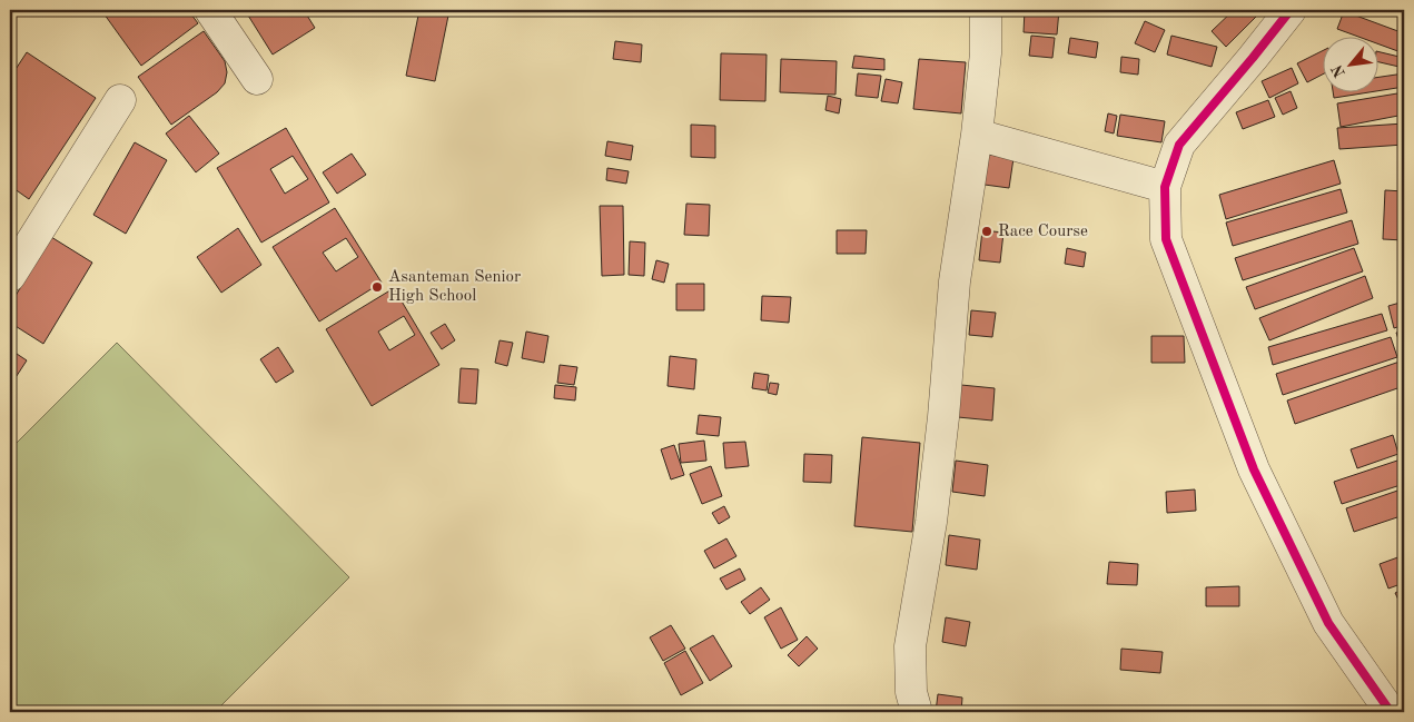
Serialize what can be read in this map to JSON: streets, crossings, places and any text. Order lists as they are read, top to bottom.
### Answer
{
  "places": ["Race Course", "Asanteman Senior High School"],
  "north": "bottom left"
}
